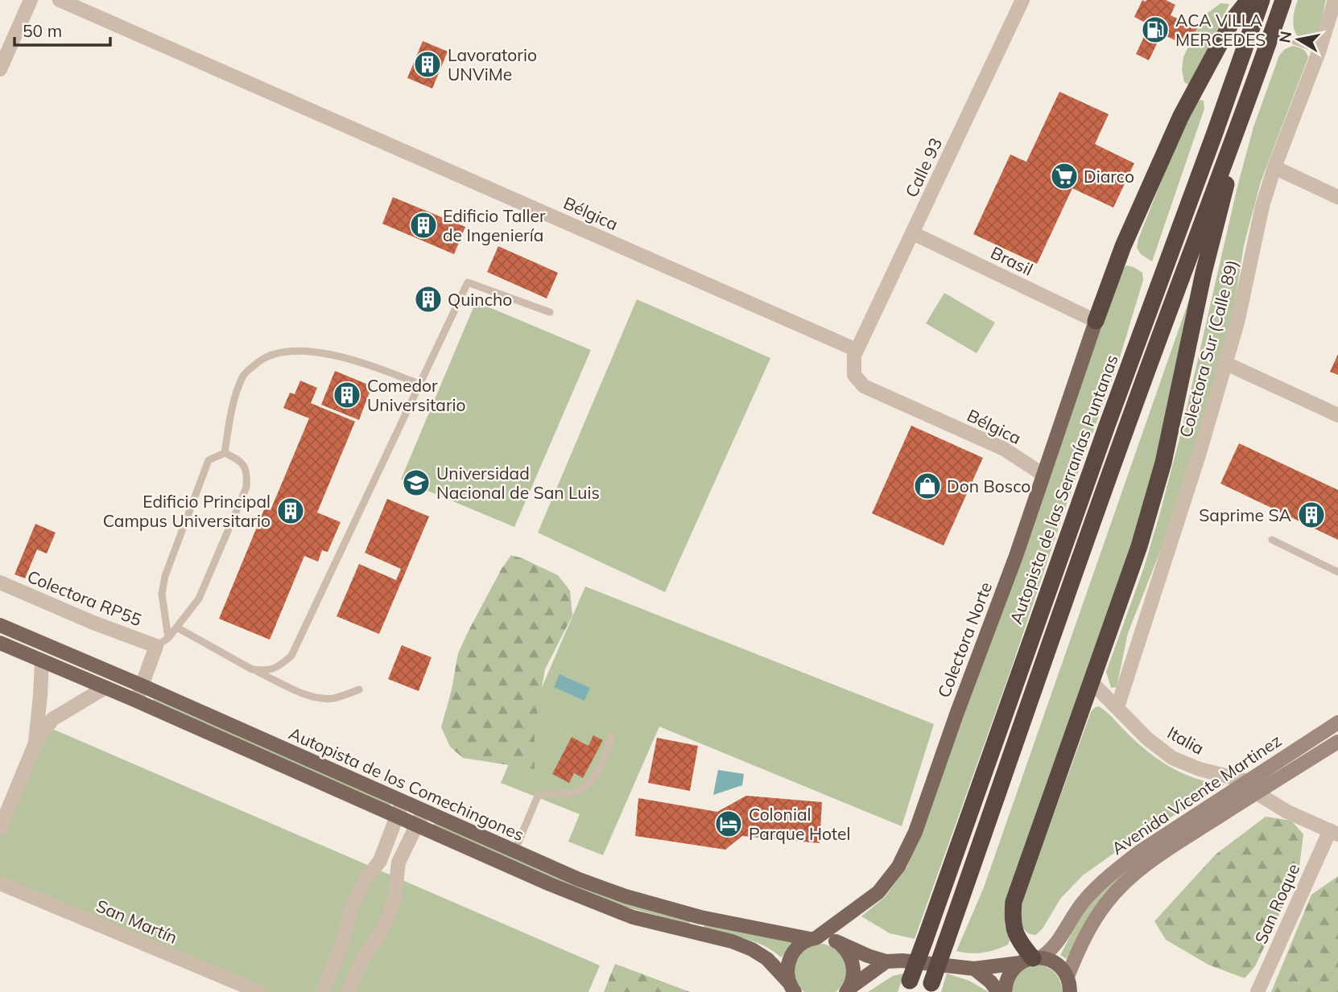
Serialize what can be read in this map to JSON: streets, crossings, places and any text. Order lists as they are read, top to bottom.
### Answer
{
  "streets": {
    "highway": ["Autopista de las Serranías Puntanas"],
    "main road": ["Colectora Norte", "Autopista de los Comechingones", "Avenida Vicente Martinez"],
    "street": [
      "Calle 93",
      "Bélgica",
      "Brasil",
      "Colectora Sur (Calle 89)",
      "Colectora RP55",
      "Italia",
      "San Roque",
      "San Martín"
    ]
  },
  "crossings": [
    ["Calle 93", "Bélgica"],
    ["Calle 93", "Brasil"],
    ["Bélgica", "Colectora Norte"],
    ["Brasil", "Colectora Norte"],
    ["Colectora Sur (Calle 89)", "Italia"],
    ["Colectora Norte", "Autopista de los Comechingones"],
    ["Italia", "Avenida Vicente Martinez"],
    ["Autopista de los Comechingones", "Avenida Vicente Martinez"]
  ],
  "places": {
    "fuel station": ["ACA VILLA MERCEDES"],
    "building": [
      "Lavoratorio UNViMe",
      "Edificio Taller de Ingeniería",
      "Quincho",
      "Comedor Universitario",
      "Edificio Principal Campus Universitario",
      "Saprime SA"
    ],
    "supermarket": ["Diarco"],
    "school or university": ["Universidad Nacional de San Luis"],
    "shop": ["Don Bosco"],
    "hotel": ["Colonial Parque Hotel"]
  },
  "scale_bar": "50 m",
  "north": "left"
}
